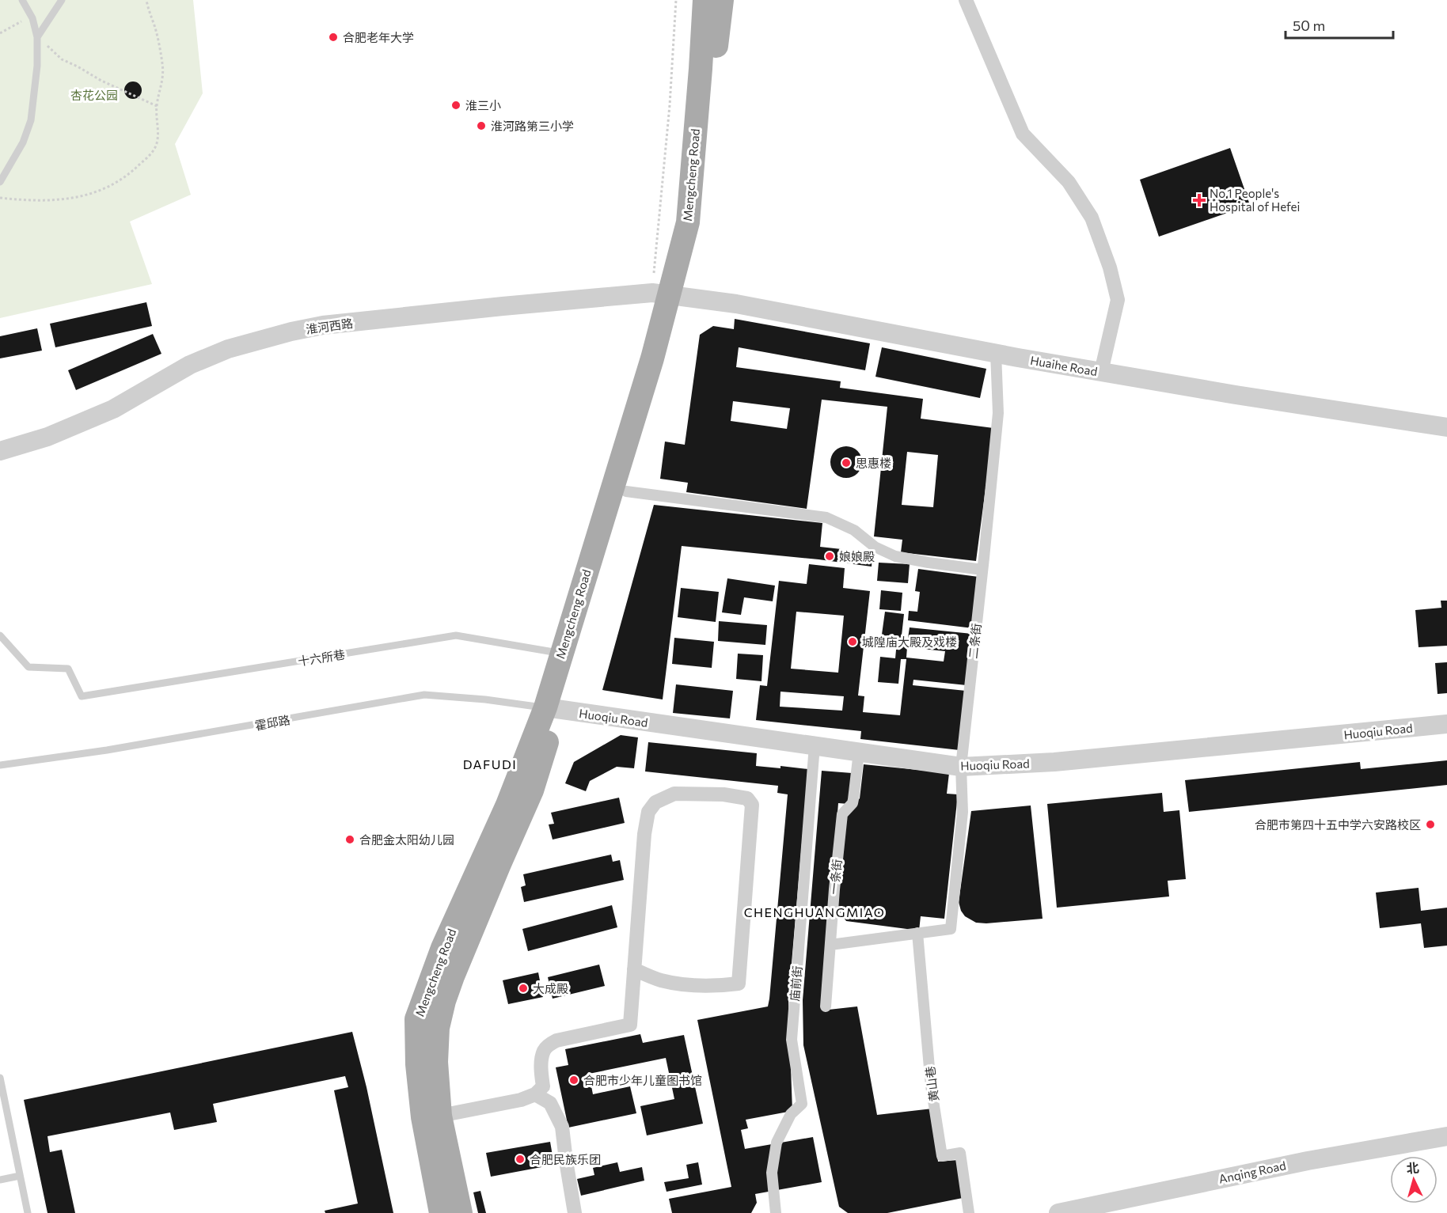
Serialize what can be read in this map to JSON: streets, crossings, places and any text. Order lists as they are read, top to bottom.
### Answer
{
  "streets": {
    "main road": ["Mengcheng Road"],
    "street": [
      "淮河西路",
      "Huaihe Road",
      "二条街",
      "Huoqiu Road",
      "一条街",
      "庙前街",
      "黄山巷",
      "Anqing Road"
    ],
    "lane": ["十六所巷", "霍邱路"]
  },
  "crossings": [
    ["Mengcheng Road", "淮河西路"],
    ["Mengcheng Road", "Huaihe Road"],
    ["Mengcheng Road", "十六所巷"],
    ["Mengcheng Road", "Huoqiu Road"],
    ["Mengcheng Road", "霍邱路"],
    ["淮河西路", "Huaihe Road"],
    ["Huaihe Road", "二条街"],
    ["二条街", "Huoqiu Road"],
    ["二条街", "黄山巷"],
    ["Huoqiu Road", "霍邱路"],
    ["Huoqiu Road", "一条街"],
    ["Huoqiu Road", "庙前街"]
  ],
  "districts": ["DAFUDI", "CHENGHUANGMIAO"],
  "parks": ["杏花公园"],
  "places": {
    "other": [
      "合肥老年大学",
      "淮三小",
      "淮河路第三小学",
      "思惠楼",
      "娘娘殿",
      "城隍庙大殿及戏楼",
      "合肥市第四十五中学六安路校区",
      "合肥金太阳幼儿园",
      "大成殿",
      "合肥市少年儿童图书馆",
      "合肥民族乐团"
    ],
    "health": ["No.1 People's Hospital of Hefei"]
  },
  "scale_bar": "50 m",
  "north": "top"
}
